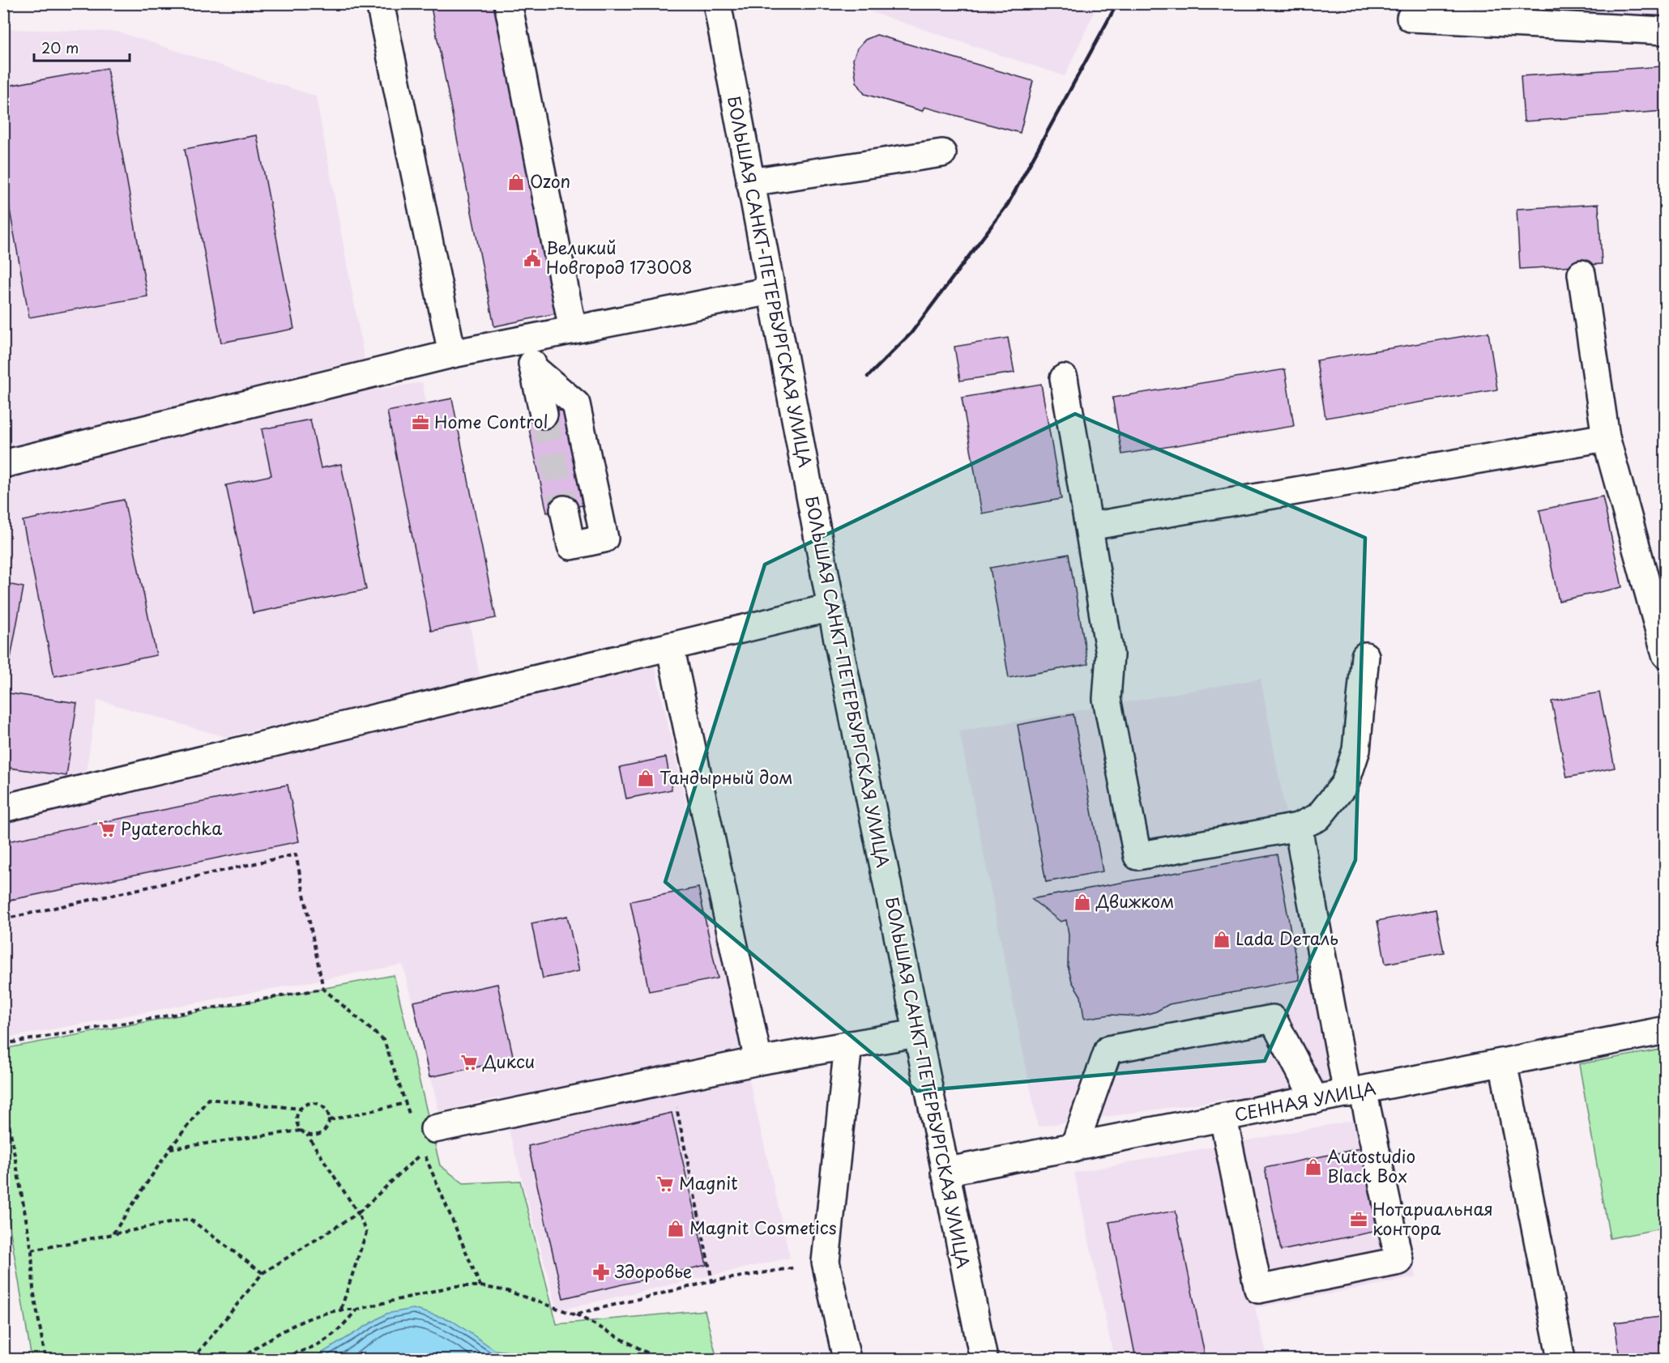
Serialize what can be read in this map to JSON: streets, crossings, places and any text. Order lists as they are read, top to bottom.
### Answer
{
  "streets": {
    "main road": ["БОЛЬШАЯ САНКТ-ПЕТЕРБУРГСКАЯ УЛИЦА", "СЕННАЯ УЛИЦА"]
  },
  "crossings": [
    ["БОЛЬШАЯ САНКТ-ПЕТЕРБУРГСКАЯ УЛИЦА", "СЕННАЯ УЛИЦА"]
  ],
  "places": {
    "shop": [
      "Ozon",
      "Тандырный дом",
      "Движком",
      "Lada Dеталь",
      "Autostudio Black Box",
      "Magnit Cosmetics"
    ],
    "public building": ["Великий Новгород 173008"],
    "office": ["Home Control", "Нотариальная контора"],
    "supermarket": ["Pyaterochka", "Дикси", "Magnit"],
    "pharmacy": ["Здоровье"]
  },
  "scale_bar": "20 m"
}
